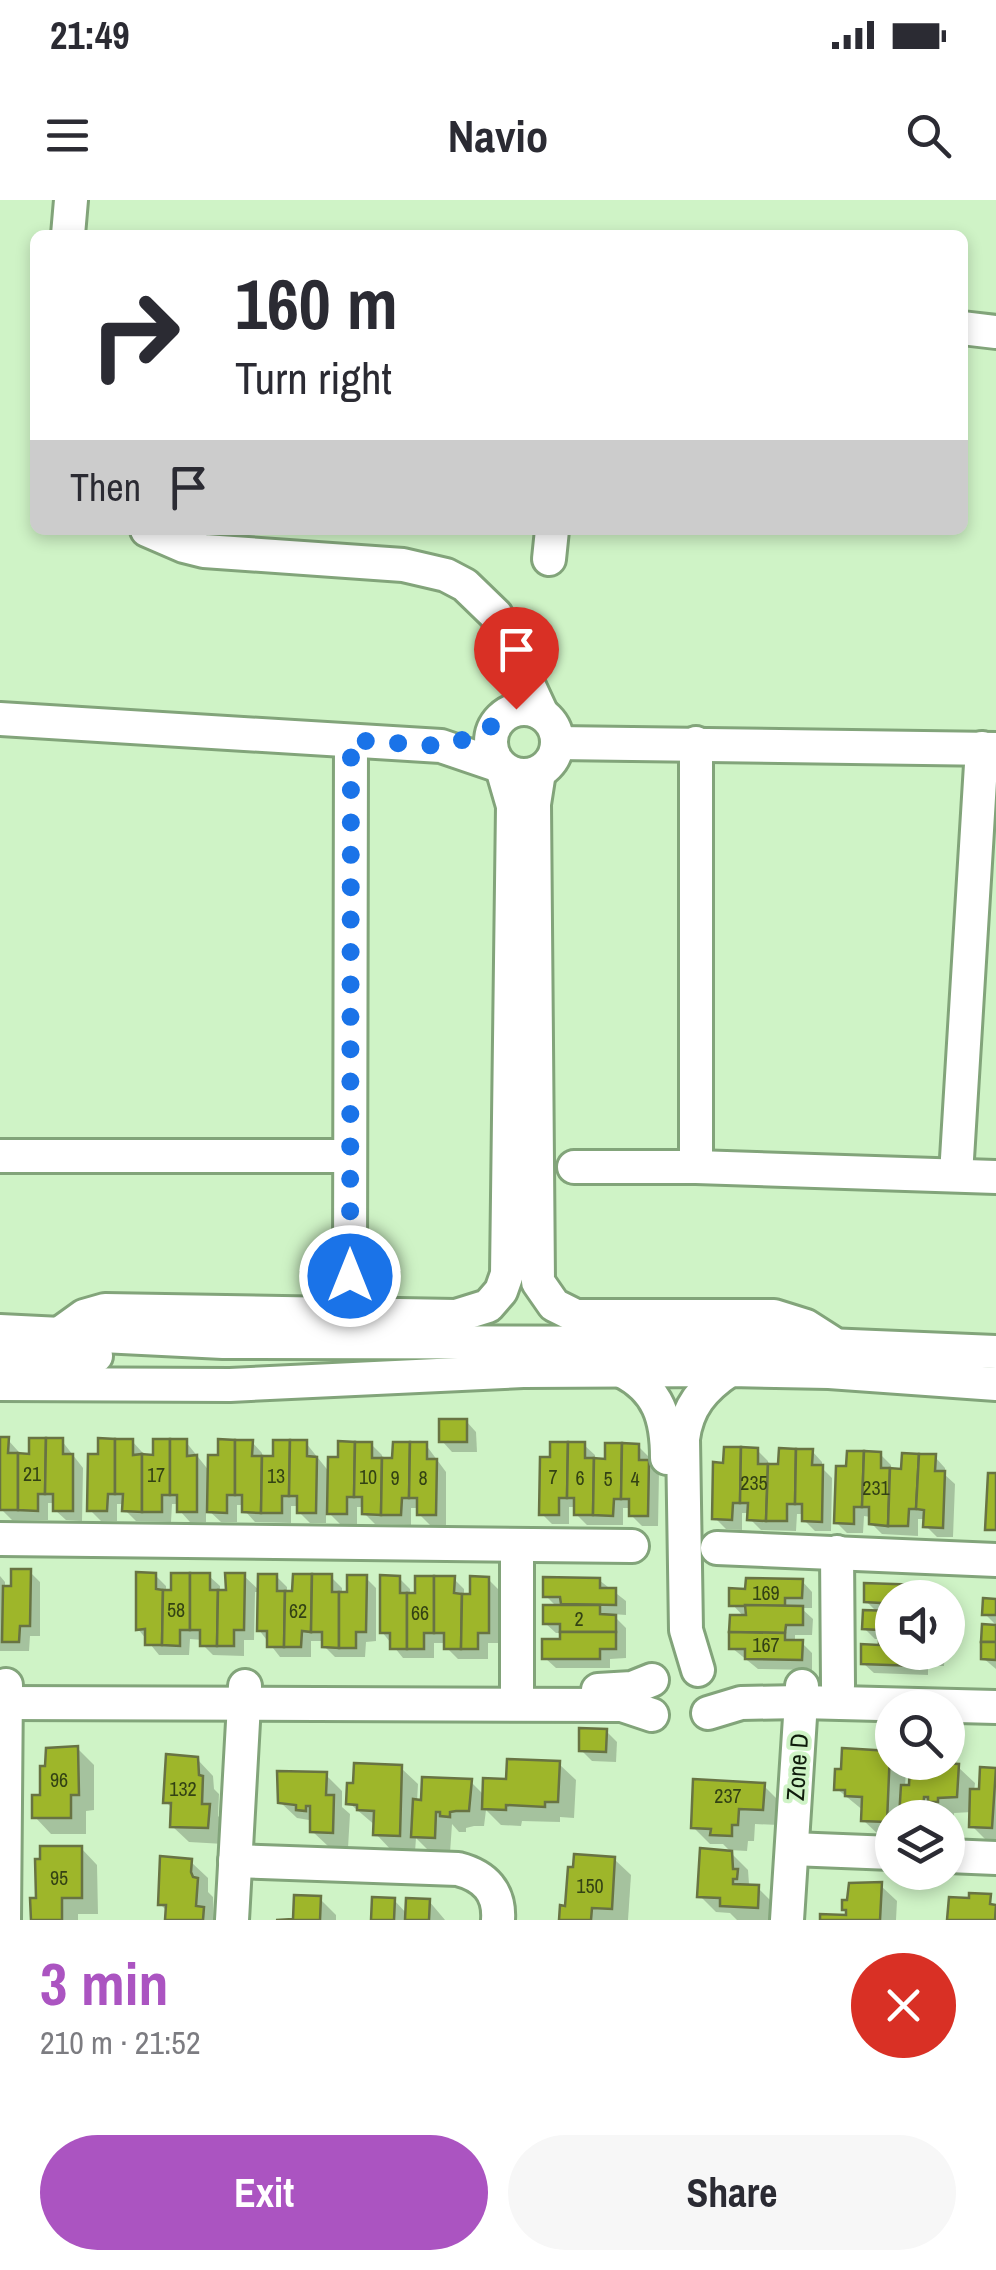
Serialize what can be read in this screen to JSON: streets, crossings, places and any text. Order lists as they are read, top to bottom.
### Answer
{
  "streets": {
    "street": ["Zone D"]
  },
  "house_numbers": [
    "21",
    "17",
    "13",
    "10",
    "7",
    "9",
    "8",
    "6",
    "5",
    "4",
    "235",
    "231",
    "169",
    "58",
    "62",
    "66",
    "2",
    "167",
    "96",
    "132",
    "237",
    "95",
    "150"
  ],
  "page": {
    "status": "21:49",
    "header": "Navio",
    "turn": ["160 m", "Turn right"],
    "then": "Then",
    "heading": ["3 min", "210 m · 21:52"],
    "buttons": ["Exit", "Share"]
  }
}
